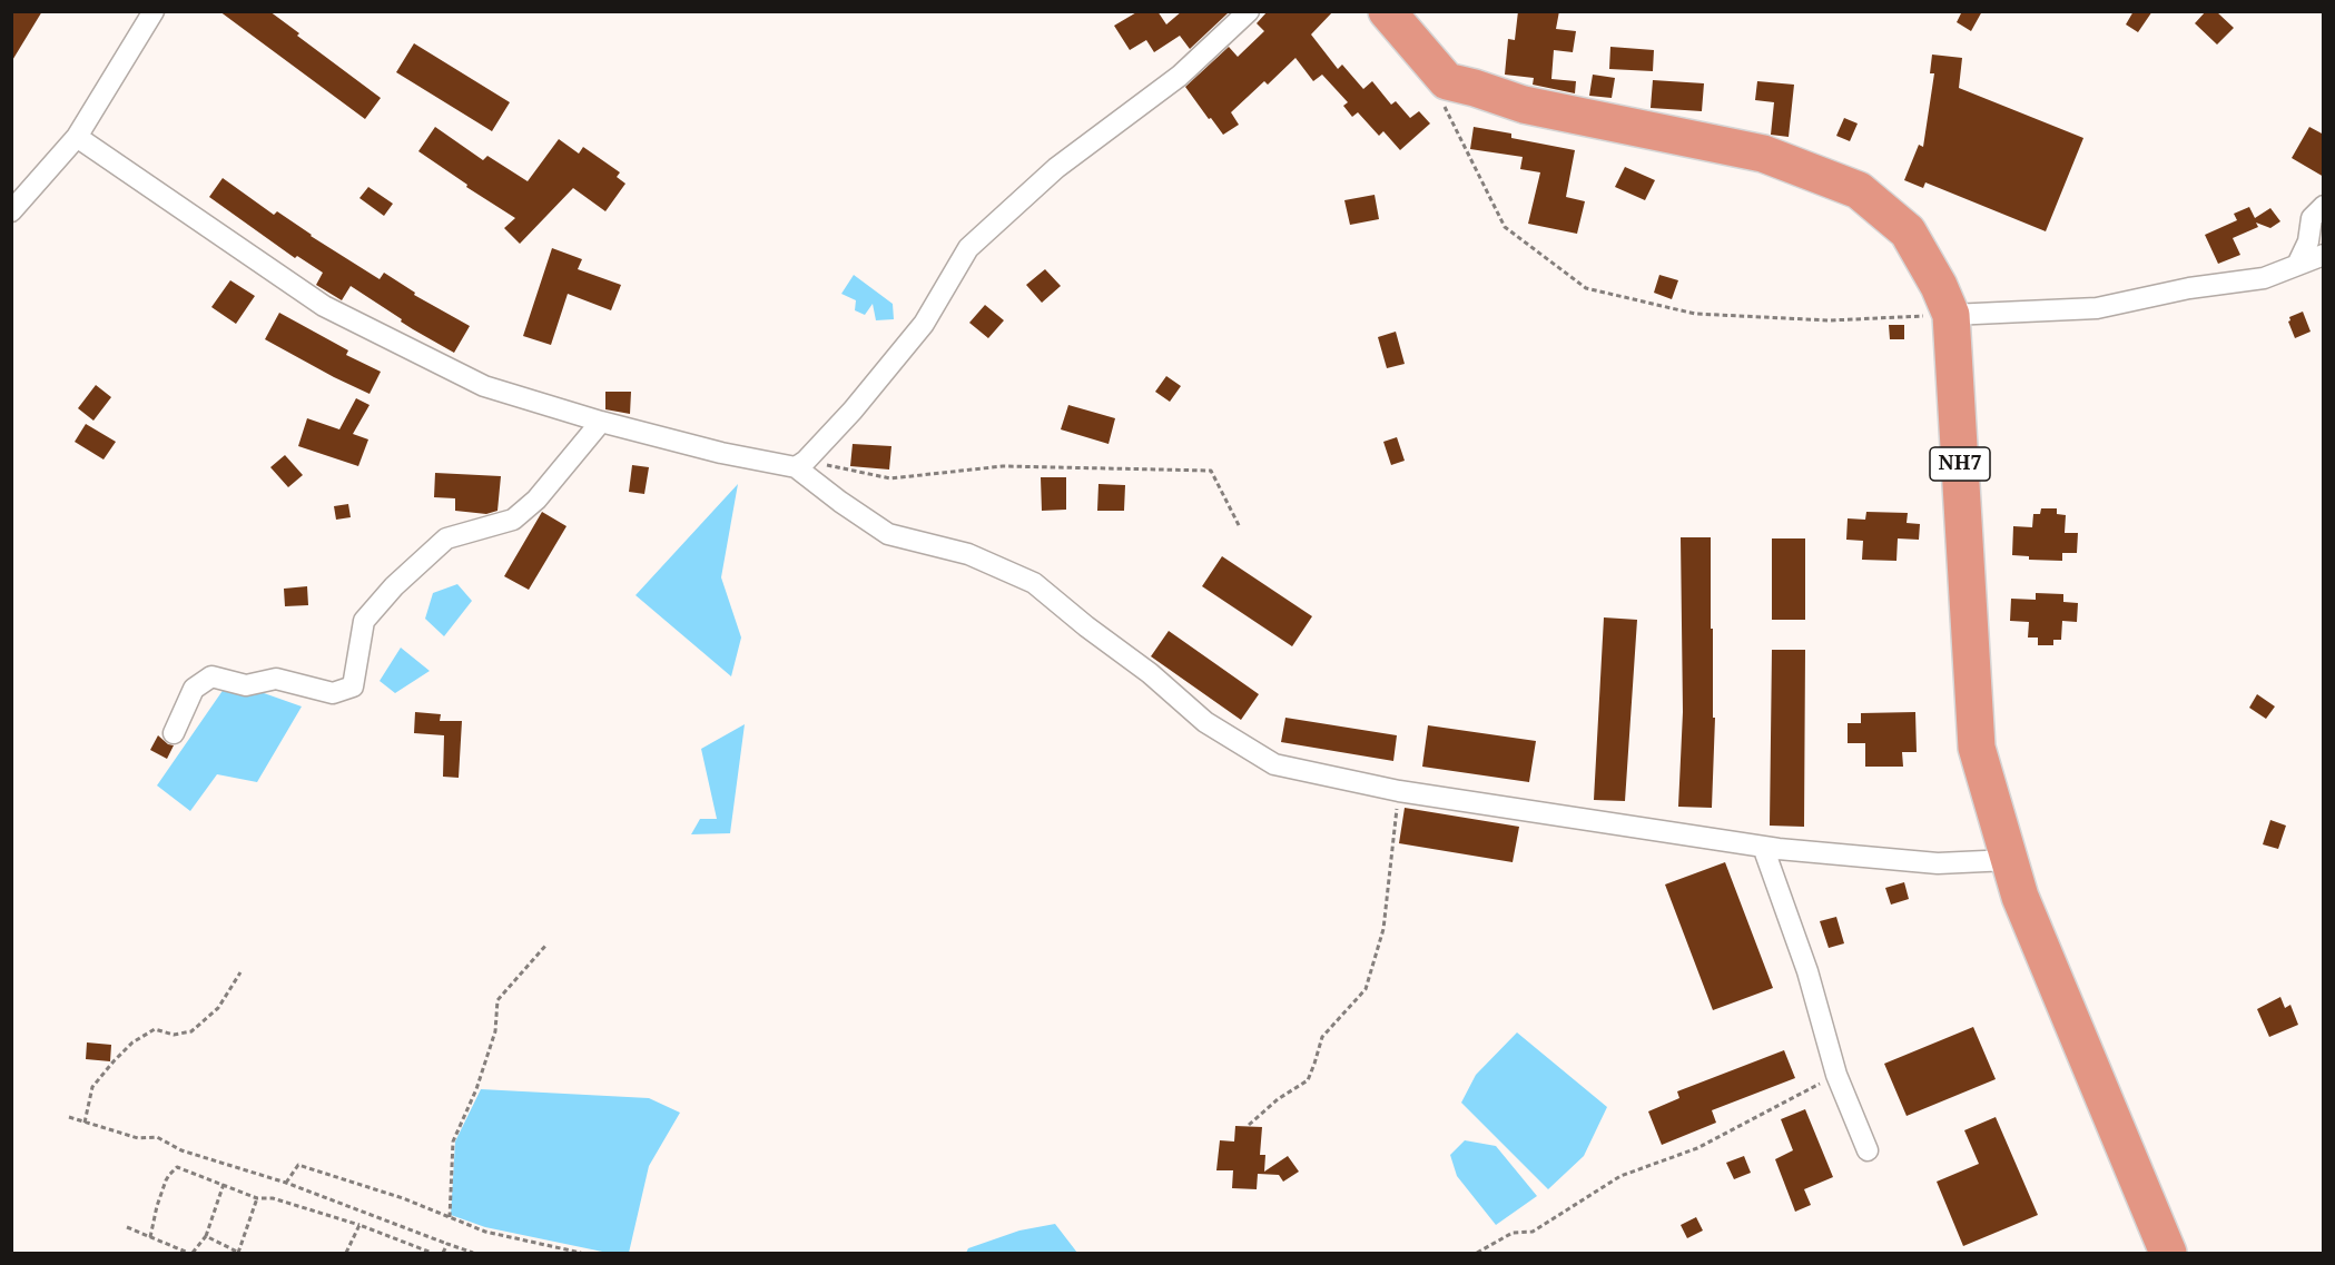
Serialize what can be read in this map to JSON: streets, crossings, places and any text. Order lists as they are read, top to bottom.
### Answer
{
  "streets": {
    "highway": ["NH7"]
  }
}
